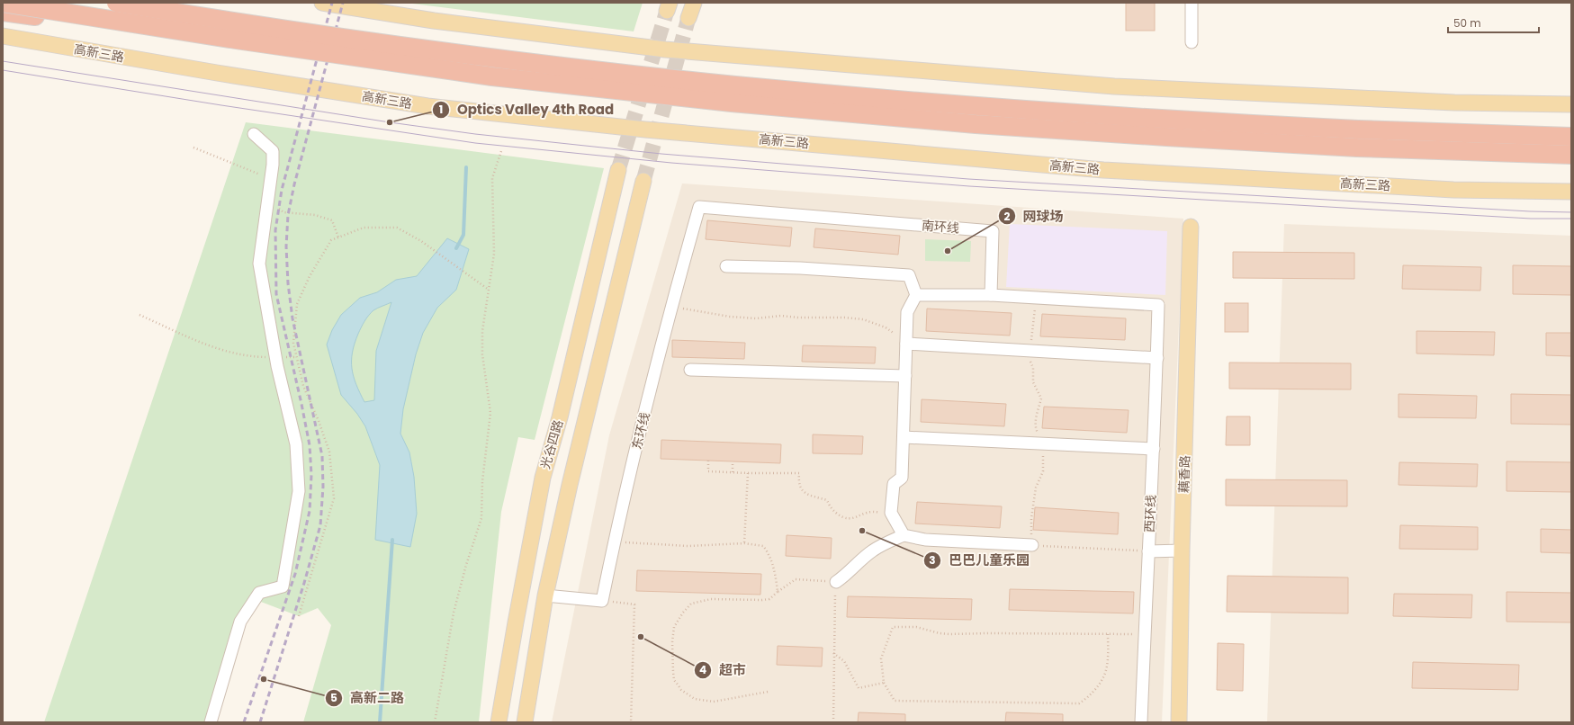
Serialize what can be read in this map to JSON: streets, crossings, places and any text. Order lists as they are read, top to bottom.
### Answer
{
  "streets": {
    "main road": ["高新三路", "光谷四路", "藕香路"],
    "street": ["南环线", "东环线", "西环线"]
  },
  "crossings": [
    ["南环线", "东环线"]
  ],
  "places": [
    "Optics Valley 4th Road",
    "网球场",
    "巴巴儿童乐园",
    "超市",
    "高新二路"
  ],
  "scale_bar": "50 m"
}
